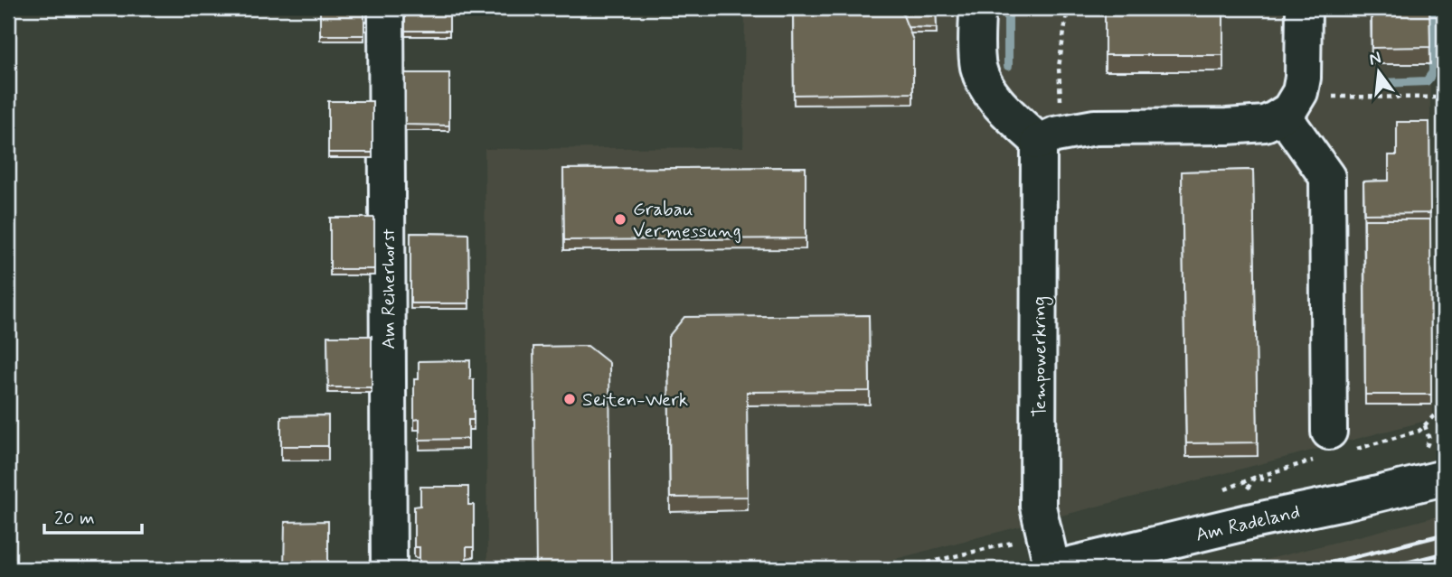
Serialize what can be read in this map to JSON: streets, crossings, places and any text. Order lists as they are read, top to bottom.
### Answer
{
  "streets": {
    "street": ["Am Reiherhorst", "Tempowerkring", "Am Radeland"]
  },
  "crossings": [
    ["Tempowerkring", "Am Radeland"]
  ],
  "places": ["Grabau Vermessung", "Seiten-Werk"],
  "scale_bar": "20 m",
  "north": "top"
}
